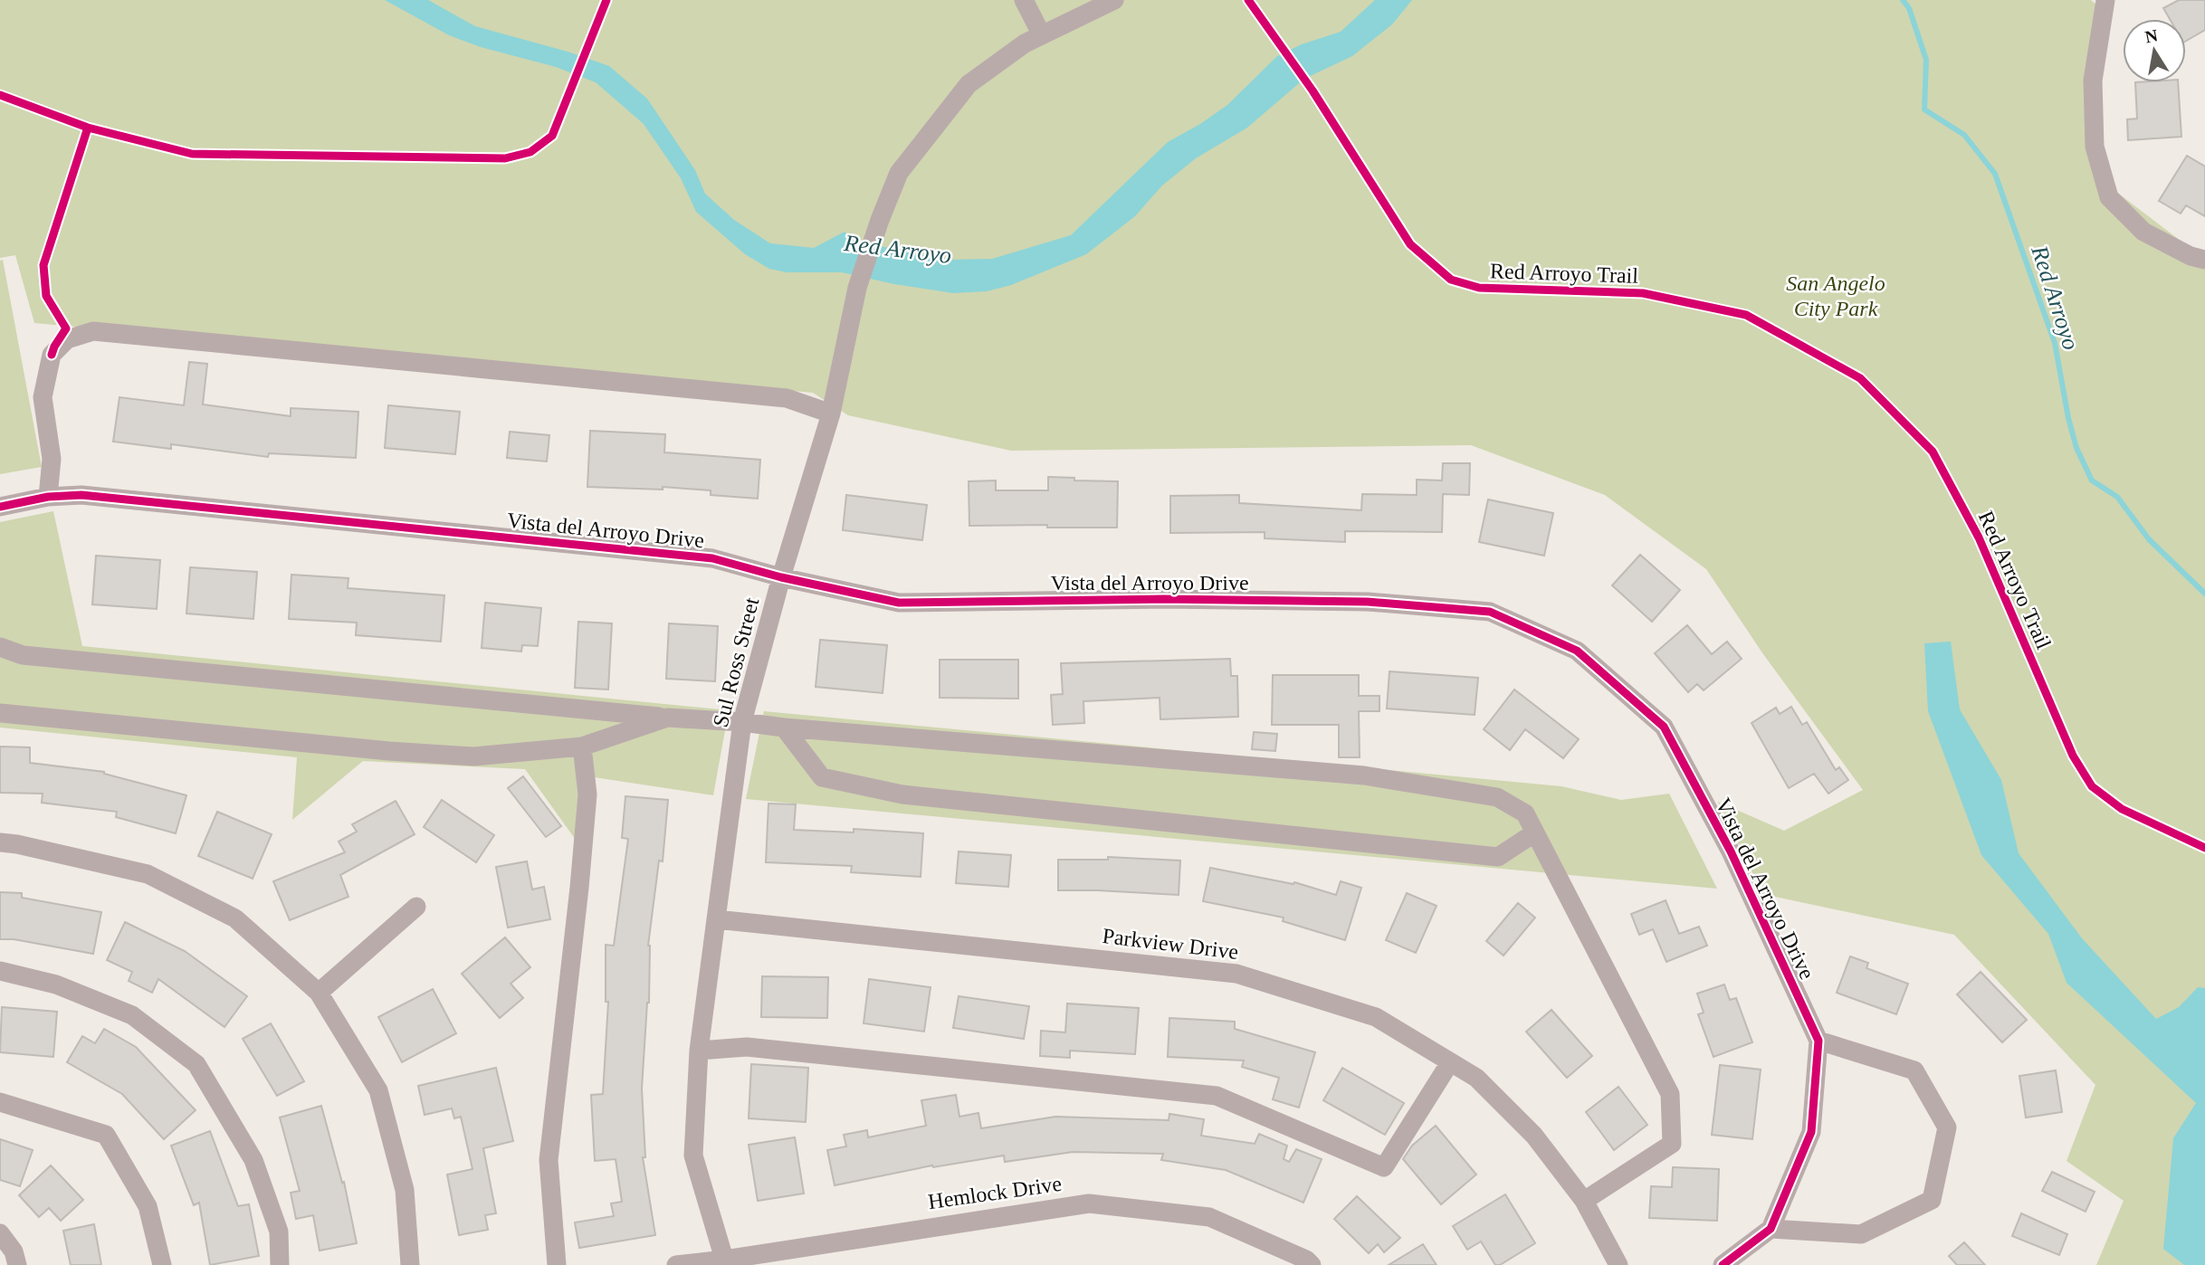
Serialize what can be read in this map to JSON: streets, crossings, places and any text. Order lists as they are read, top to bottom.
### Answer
{
  "streets": {
    "street": [
      "Vista del Arroyo Drive",
      "Sul Ross Street",
      "Parkview Drive",
      "Hemlock Drive"
    ],
    "cycle path": ["Red Arroyo Trail"]
  },
  "crossings": [
    ["Vista del Arroyo Drive", "Sul Ross Street"],
    ["Sul Ross Street", "Parkview Drive"],
    ["Sul Ross Street", "Hemlock Drive"]
  ],
  "water": ["Red Arroyo"],
  "parks": ["San Angelo City Park"],
  "north": "top"
}
